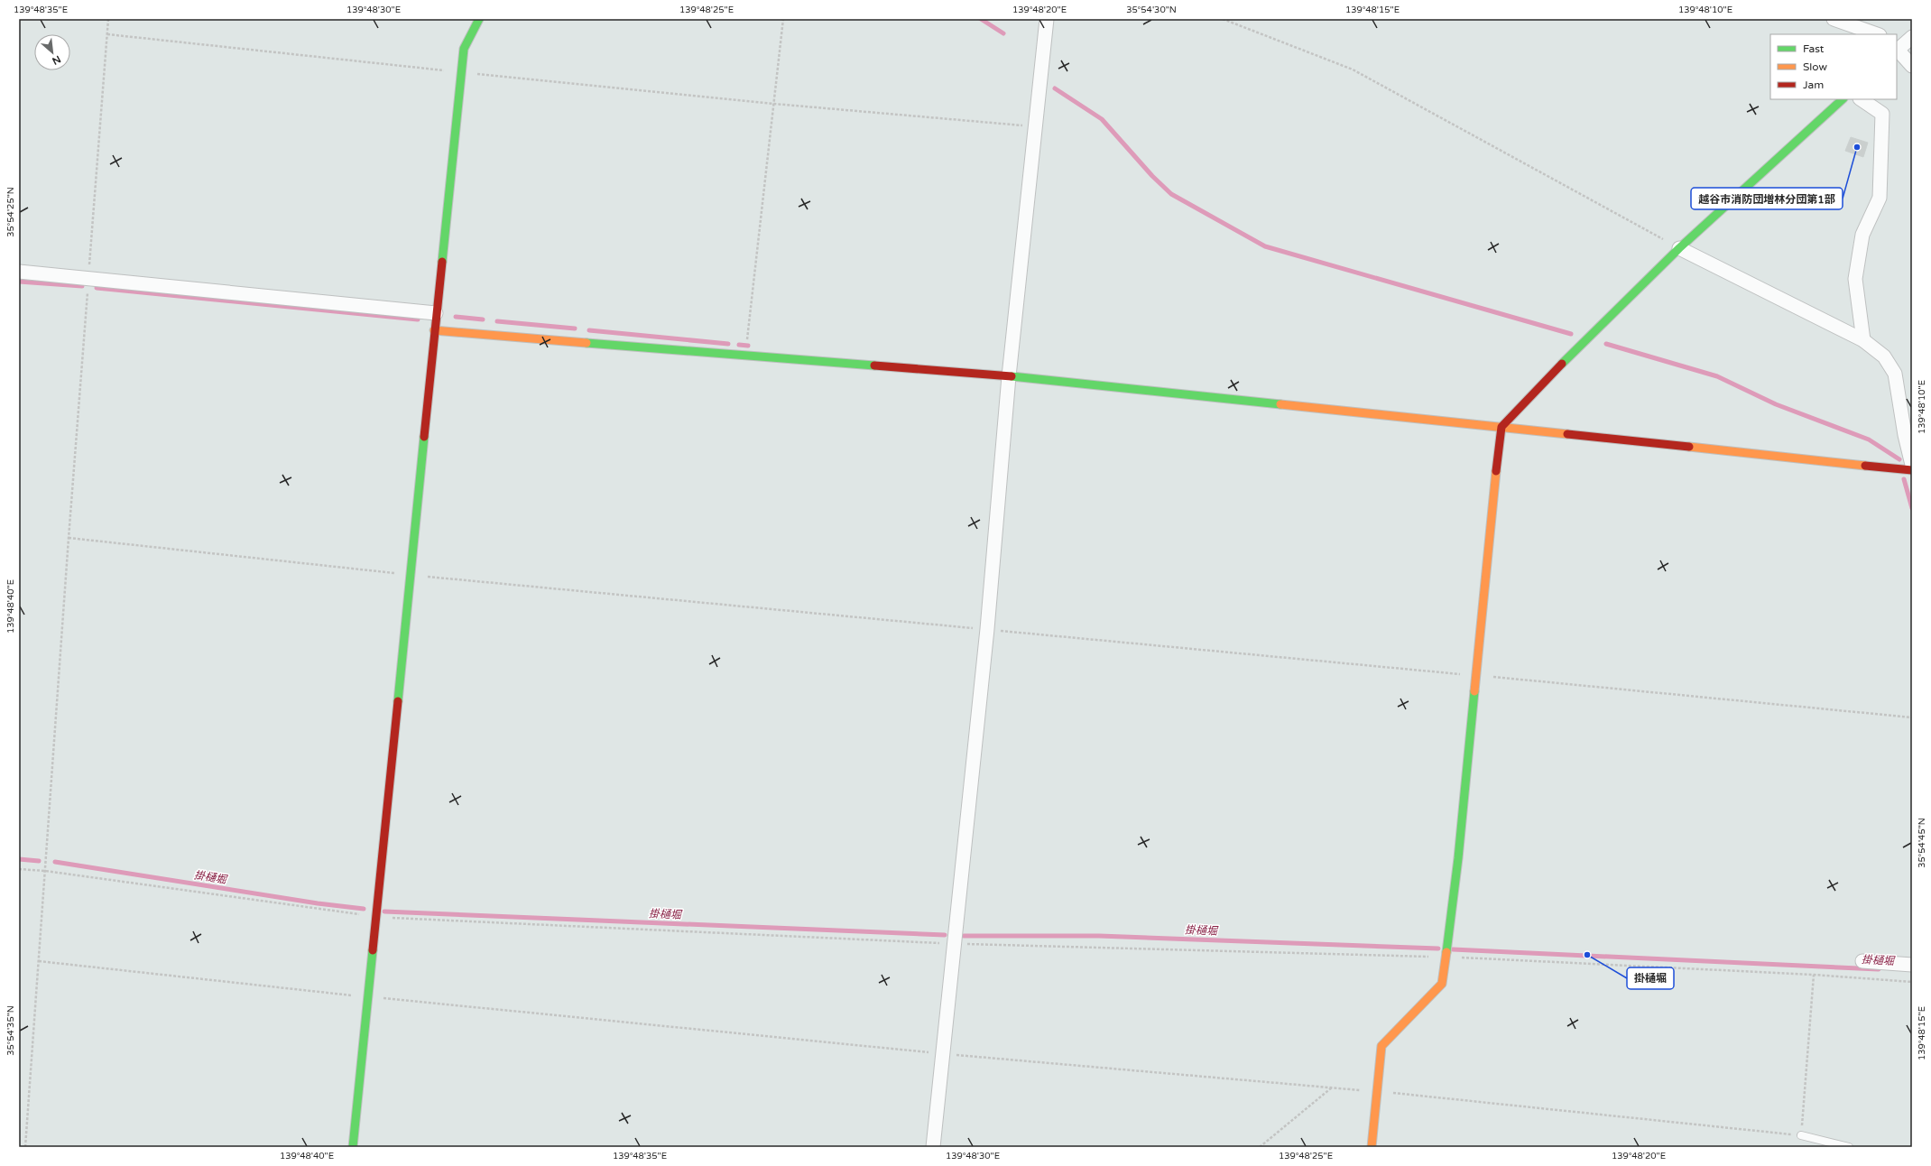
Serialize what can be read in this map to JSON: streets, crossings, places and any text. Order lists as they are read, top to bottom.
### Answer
{
  "water": ["掛樋堀"],
  "places": ["越谷市消防団増林分団第1部", "掛樋堀"],
  "legend": ["Fast", "Slow", "Jam"],
  "north": "bottom right",
  "coordinates": [
    "139°48'35\"E",
    "139°48'30\"E",
    "139°48'25\"E",
    "139°48'20\"E",
    "35°54'30\"N",
    "139°48'15\"E",
    "139°48'10\"E",
    "35°54'25\"N",
    "139°48'40\"E",
    "35°54'45\"N",
    "35°54'35\"N"
  ]
}
